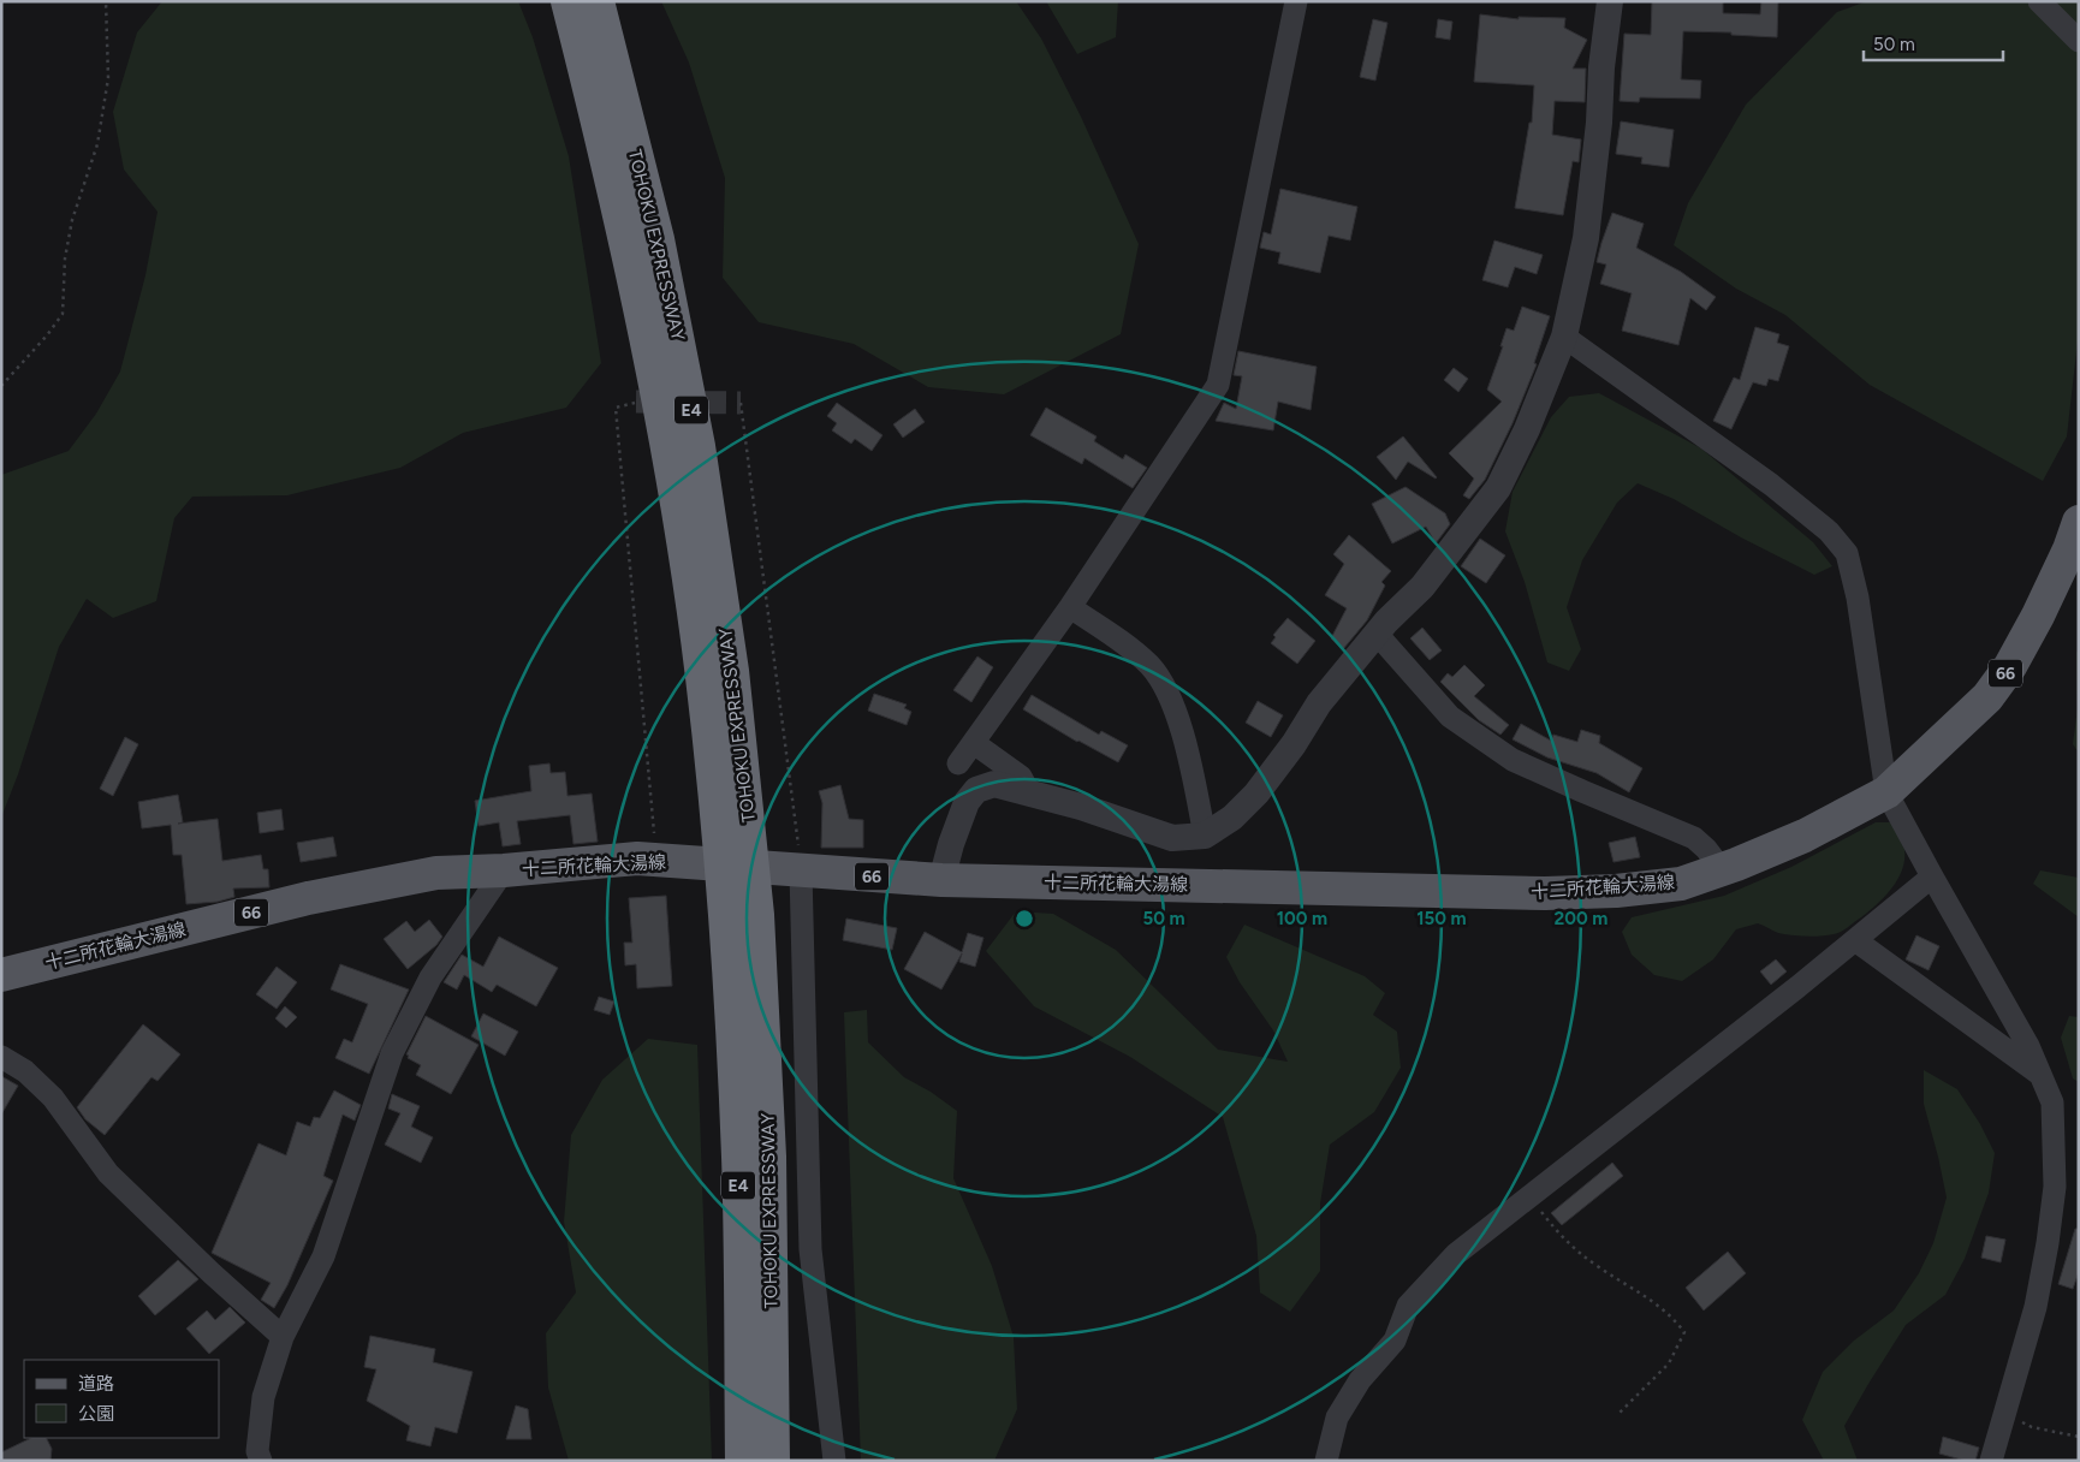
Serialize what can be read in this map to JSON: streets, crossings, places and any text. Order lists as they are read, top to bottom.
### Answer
{
  "streets": {
    "highway": ["TOHOKU EXPRESSWAY", "E4"],
    "main road": ["66", "十二所花輪大湯線"]
  },
  "legend": ["道路", "公園"],
  "scale_bar": "50 m",
  "rings": [
    "50 m",
    "100 m",
    "150 m",
    "200 m"
  ]
}
